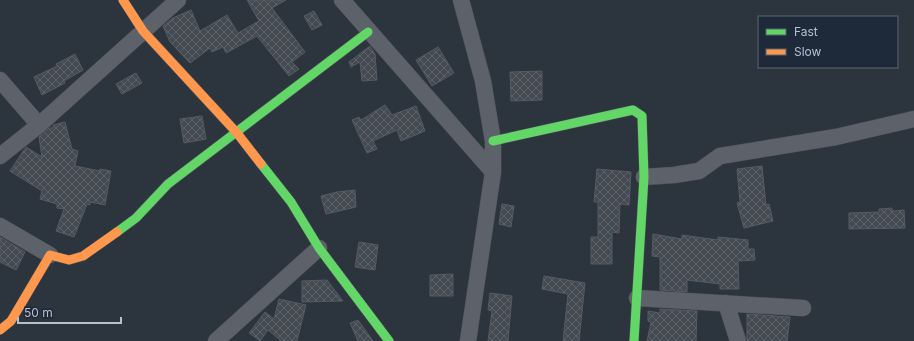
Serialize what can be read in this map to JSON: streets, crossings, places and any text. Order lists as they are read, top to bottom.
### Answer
{
  "legend": ["Fast", "Slow"],
  "scale_bar": "50 m"
}
